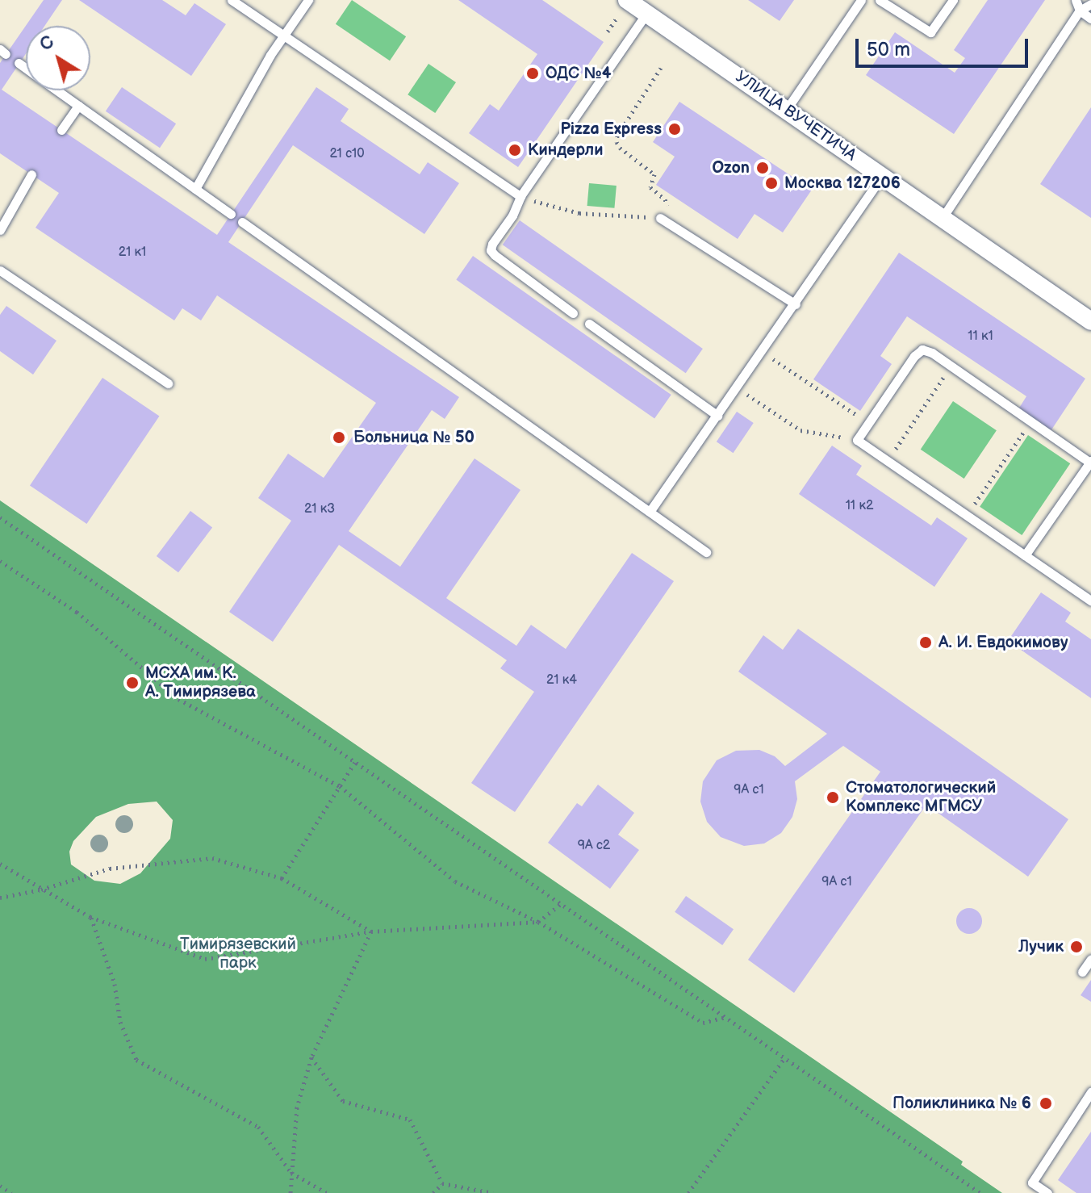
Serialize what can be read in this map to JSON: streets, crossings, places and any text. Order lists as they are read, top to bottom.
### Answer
{
  "streets": {
    "street": ["УЛИЦА ВУЧЕТИЧА"]
  },
  "parks": ["Тимирязевский парк"],
  "places": [
    "ОДС №4",
    "Pizza Express",
    "Киндерли",
    "Ozon",
    "Москва 127206",
    "Больница № 50",
    "А. И. Евдокимову",
    "МСХА им. К. А. Тимирязева",
    "Стоматологический Комплекс МГМСУ",
    "Лучик",
    "Поликлиника № 6"
  ],
  "house_numbers": [
    "21 с10",
    "21 к1",
    "11 к1",
    "11 к2",
    "21 к3",
    "21 к4",
    "9А с1",
    "9А с2",
    "9А с1"
  ],
  "scale_bar": "50 m",
  "north": "top left"
}
